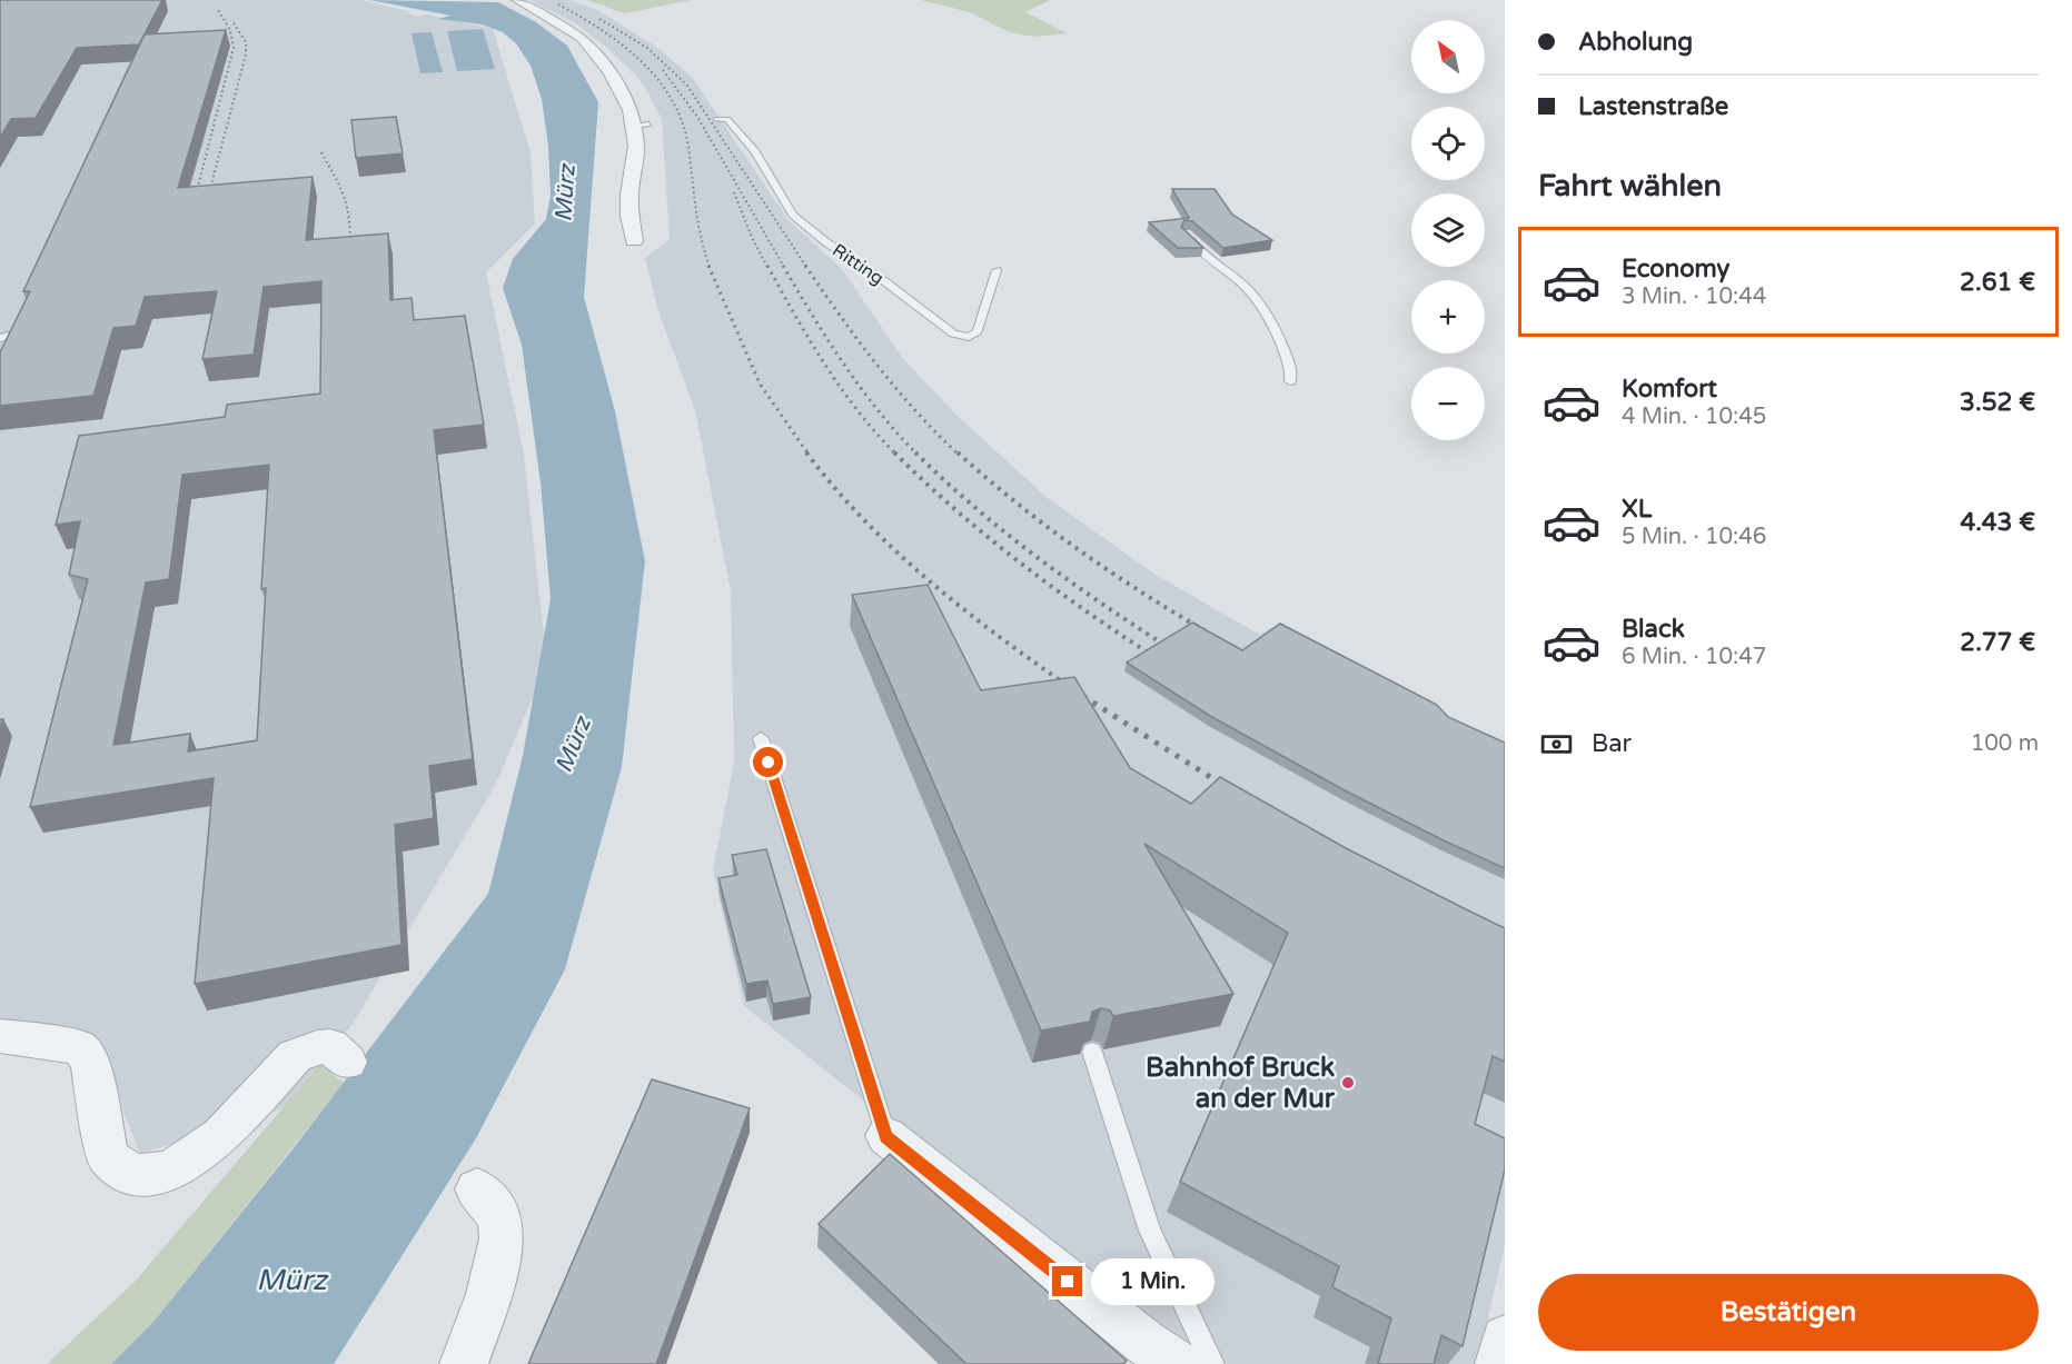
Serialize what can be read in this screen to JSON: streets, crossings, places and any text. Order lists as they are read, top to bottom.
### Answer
{
  "streets": {
    "lane": ["Ritting"]
  },
  "water": ["Mürz"],
  "places": ["Bahnhof Bruck an der Mur"],
  "north": "top left",
  "page": {
    "banner": ["Abholung", "Lastenstraße"],
    "map_buttons": ["+", "−"],
    "heading": "Fahrt wählen",
    "list": [
      {
        "name": "Economy",
        "note": "3 Min. · 10:44",
        "value": "2.61 €"
      },
      {
        "name": "Komfort",
        "note": "4 Min. · 10:45",
        "value": "3.52 €"
      },
      {
        "name": "XL",
        "note": "5 Min. · 10:46",
        "value": "4.43 €"
      },
      {
        "name": "Black",
        "note": "6 Min. · 10:47",
        "value": "2.77 €"
      }
    ],
    "pay": ["Bar", "100 m"],
    "bubble": "1 Min.",
    "buttons": "Bestätigen"
  }
}
